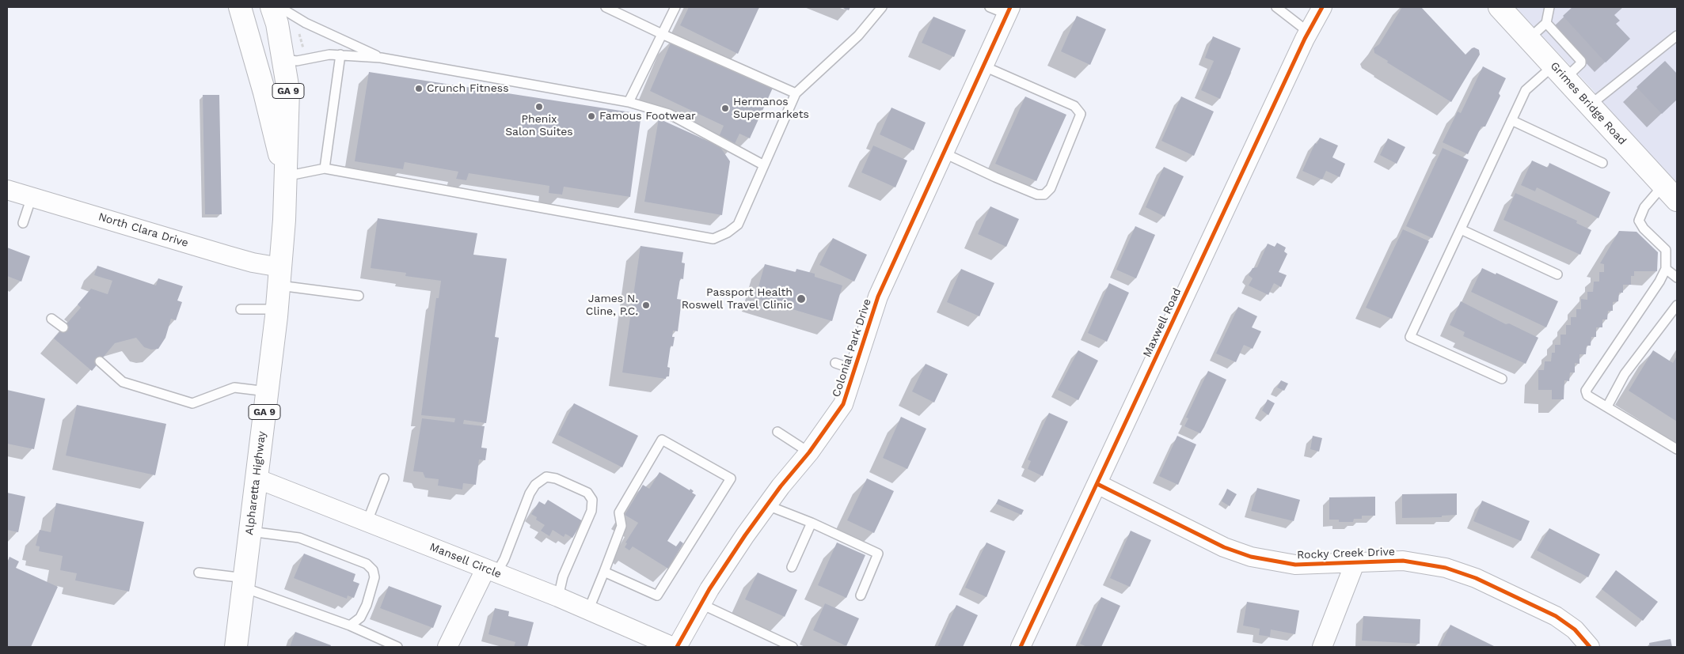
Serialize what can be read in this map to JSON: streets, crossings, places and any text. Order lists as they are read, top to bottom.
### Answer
{
  "streets": {
    "main road": ["GA 9", "Grimes Bridge Road", "Alpharetta Highway"],
    "street": [
      "North Clara Drive",
      "Maxwell Road",
      "Colonial Park Drive",
      "Rocky Creek Drive",
      "Mansell Circle"
    ]
  },
  "crossings": [
    ["North Clara Drive", "Alpharetta Highway"],
    ["Maxwell Road", "Rocky Creek Drive"],
    ["Alpharetta Highway", "Mansell Circle"]
  ],
  "places": [
    "Crunch Fitness",
    "Phenix Salon Suites",
    "Hermanos Supermarkets",
    "Famous Footwear",
    "Passport Health Roswell Travel Clinic",
    "James N. Cline, P.C."
  ]
}
